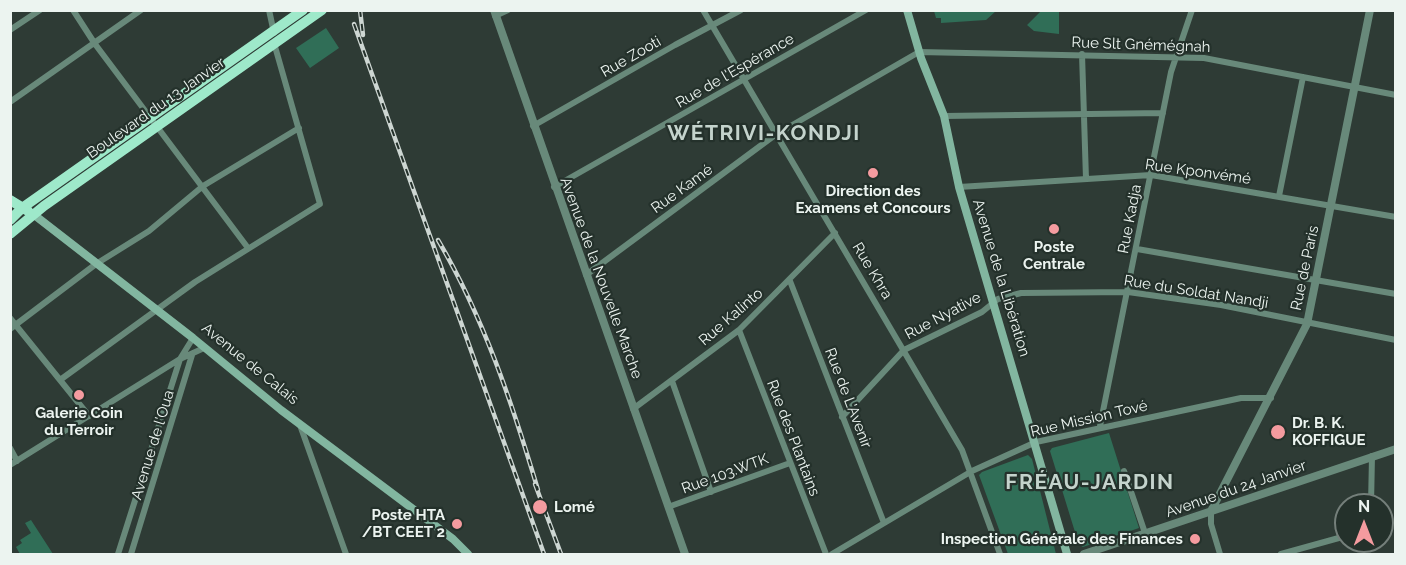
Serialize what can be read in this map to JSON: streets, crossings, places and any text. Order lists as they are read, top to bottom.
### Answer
{
  "streets": {
    "highway": ["Boulevard du 13 Janvier", "Avenue de Calais"],
    "main road": ["Avenue de la Libération"],
    "street": [
      "Rue Slt Gnémégnah",
      "Rue Zooti",
      "Rue de l'Espérance",
      "Rue Kponvémé",
      "Rue Kamé",
      "Rue Kadja",
      "Rue de Paris",
      "Rue Khra",
      "Avenue de la Nouvelle Marche",
      "Rue du Soldat Nandji",
      "Rue Nyative",
      "Rue Kalinto",
      "Rue de L'Avenir",
      "Rue Mission Tové",
      "Rue des Plantains",
      "Avenue de l'Oua",
      "Rue 103.WTK",
      "Avenue du 24 Janvier"
    ]
  },
  "crossings": [
    ["Rue Slt Gnémégnah", "Rue Kamé"],
    ["Rue Slt Gnémégnah", "Rue Kadja"],
    ["Rue Slt Gnémégnah", "Rue de Paris"],
    ["Rue Slt Gnémégnah", "Avenue de la Libération"],
    ["Rue Zooti", "Rue Khra"],
    ["Rue Zooti", "Avenue de la Nouvelle Marche"],
    ["Rue de l'Espérance", "Rue Khra"],
    ["Rue de l'Espérance", "Avenue de la Nouvelle Marche"],
    ["Boulevard du 13 Janvier", "Avenue de Calais"],
    ["Rue Kponvémé", "Rue Kadja"],
    ["Rue Kponvémé", "Rue de Paris"],
    ["Rue Kponvémé", "Avenue de la Libération"],
    ["Rue Kamé", "Rue Khra"],
    ["Rue Kamé", "Avenue de la Nouvelle Marche"],
    ["Rue Kamé", "Avenue de la Libération"],
    ["Rue Kadja", "Rue du Soldat Nandji"],
    ["Rue Kadja", "Rue Mission Tové"],
    ["Rue de Paris", "Rue du Soldat Nandji"],
    ["Rue de Paris", "Rue Mission Tové"],
    ["Rue de Paris", "Avenue du 24 Janvier"],
    ["Rue Khra", "Rue Nyative"],
    ["Rue Khra", "Rue Kalinto"],
    ["Rue Khra", "Rue Mission Tové"],
    ["Avenue de la Nouvelle Marche", "Rue Kalinto"],
    ["Avenue de la Nouvelle Marche", "Rue 103.WTK"],
    ["Avenue de la Libération", "Rue du Soldat Nandji"],
    ["Avenue de la Libération", "Rue Nyative"],
    ["Avenue de la Libération", "Rue Mission Tové"],
    ["Rue du Soldat Nandji", "Rue Nyative"],
    ["Rue Kalinto", "Rue de L'Avenir"],
    ["Rue Kalinto", "Rue des Plantains"],
    ["Rue de L'Avenir", "Rue Mission Tové"],
    ["Rue des Plantains", "Rue 103.WTK"]
  ],
  "districts": ["WÉTRIVI-KONDJI", "FRÉAU-JARDIN"],
  "places": [
    "Direction des Examens et Concours",
    "Poste Centrale",
    "Galerie Coin du Terroir",
    "Dr. B. K. KOFFIGUE",
    "Lomé",
    "Poste HTA /BT CEET 2",
    "Inspection Générale des Finances"
  ],
  "north": "top"
}
